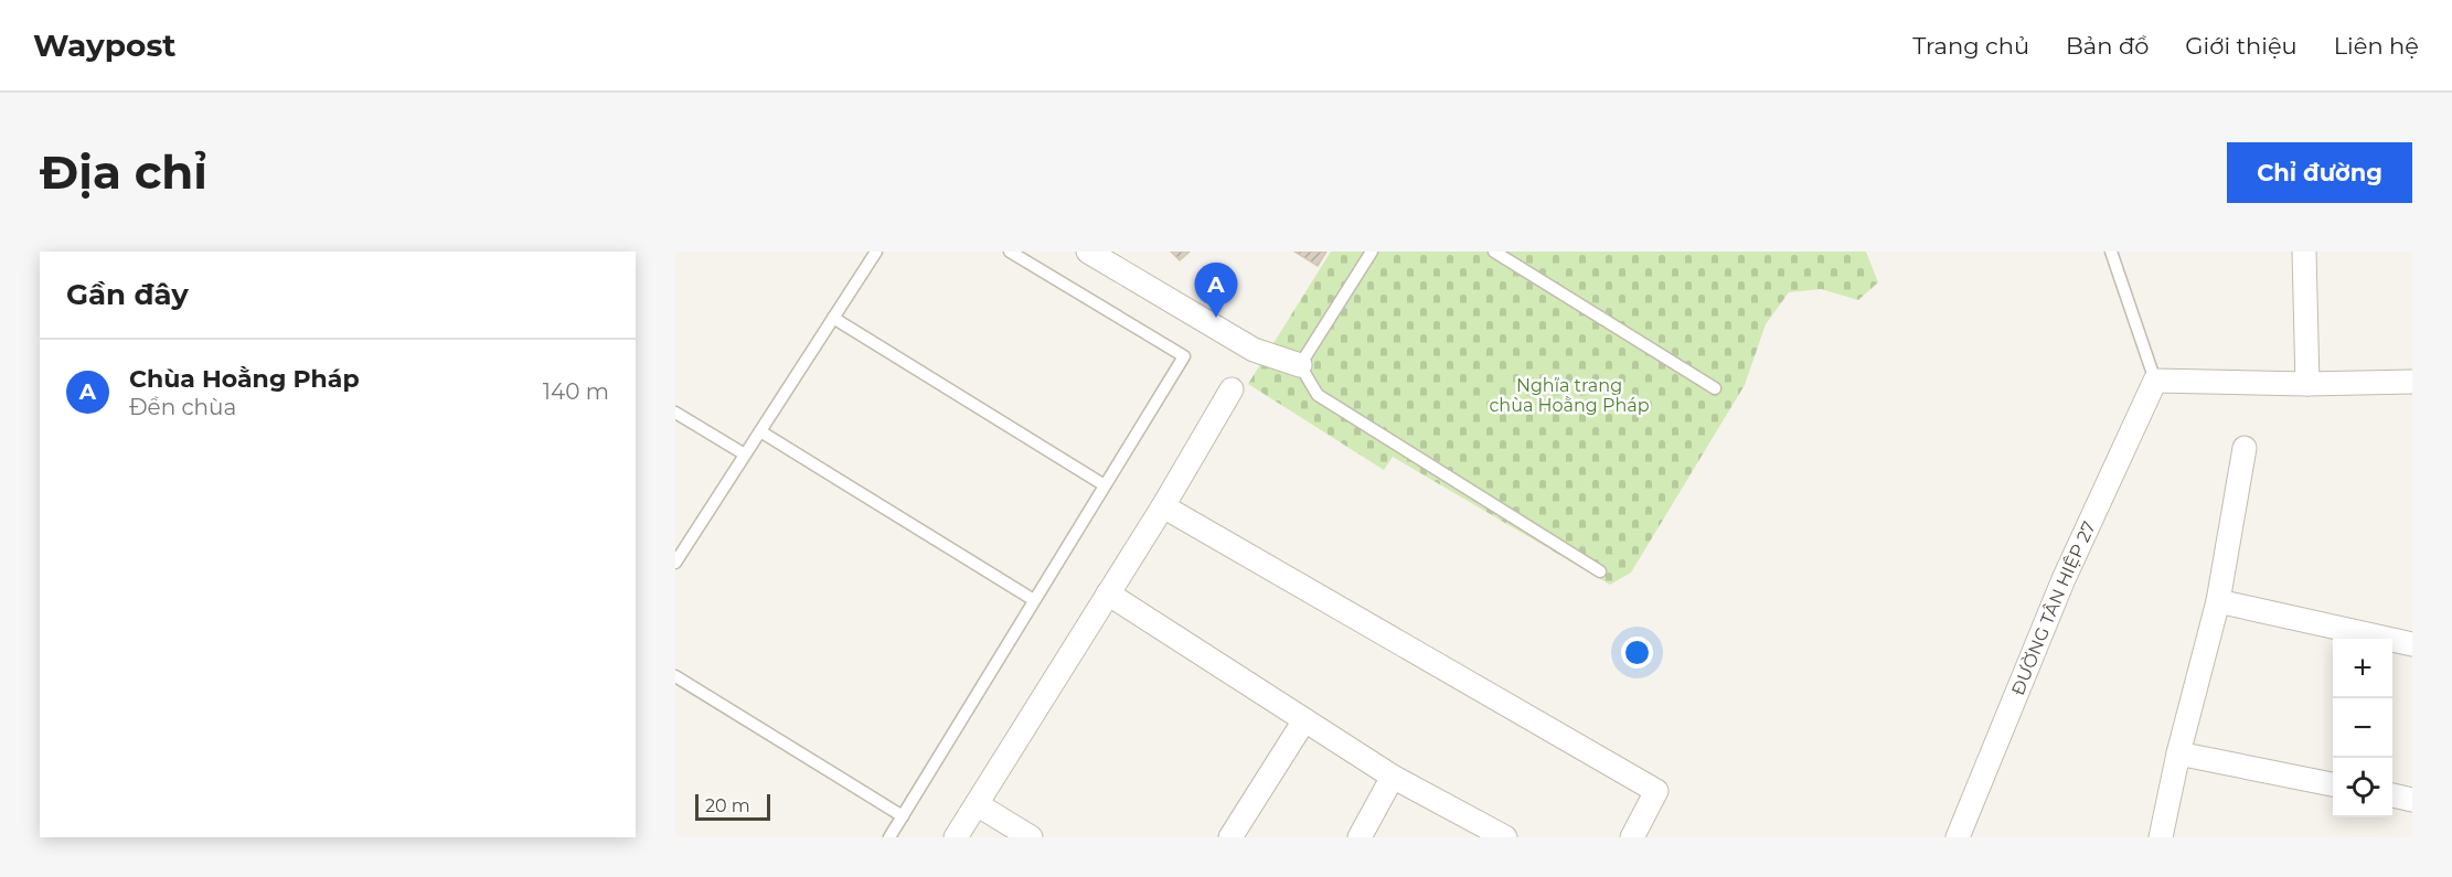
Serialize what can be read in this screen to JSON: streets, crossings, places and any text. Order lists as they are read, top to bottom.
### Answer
{
  "streets": {
    "street": ["ĐƯỜNG TÂN HIỆP 27"]
  },
  "parks": ["Nghĩa trang chùa Hoằng Pháp"],
  "scale_bar": "20 m",
  "page": {
    "header": "Waypost",
    "nav": [
      "Trang chủ",
      "Bản đồ",
      "Giới thiệu",
      "Liên hệ"
    ],
    "buttons": "Chỉ đường",
    "title": "Địa chỉ",
    "heading": "Gần đây",
    "pins": "A",
    "list": [
      {
        "mark": "A",
        "name": "Chùa Hoằng Pháp",
        "note": "Đền chùa",
        "value": "140 m"
      }
    ],
    "map_buttons": ["+", "−"],
    "scale": "20 m"
  }
}
